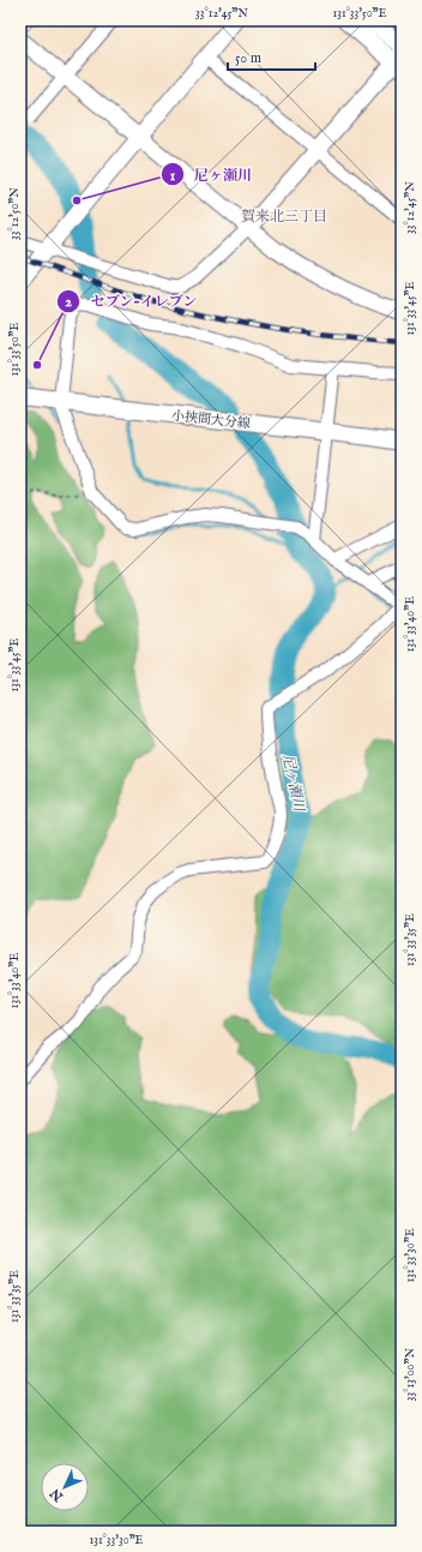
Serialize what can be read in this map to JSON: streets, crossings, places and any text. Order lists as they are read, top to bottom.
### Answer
{
  "streets": {
    "main road": ["小挾間大分線"]
  },
  "districts": ["賀来北三丁目"],
  "water": ["尼ヶ瀬川"],
  "places": ["尼ヶ瀬川", "セブン-イレブン"],
  "scale_bar": "50 m",
  "north": "bottom left",
  "coordinates": [
    "33°12'45\"N",
    "131°33'50\"E",
    "33°12'50\"N",
    "131°33'45\"E",
    "131°33'40\"E",
    "131°33'35\"E",
    "131°33'30\"E",
    "33°13'00\"N"
  ]
}
